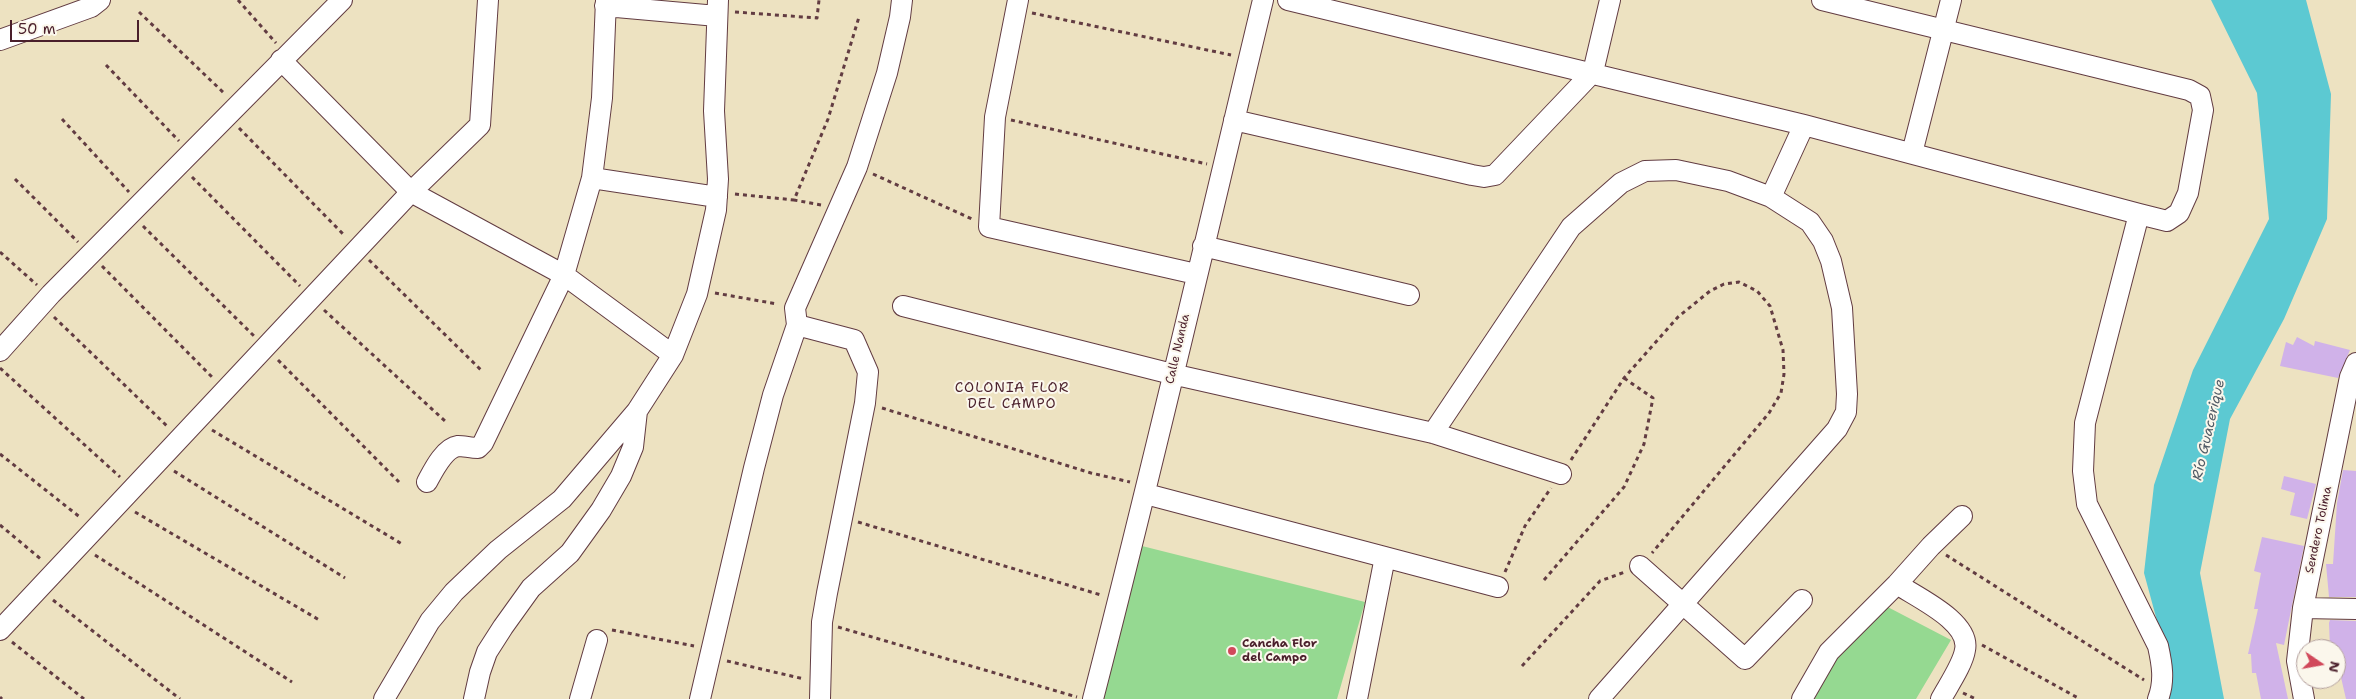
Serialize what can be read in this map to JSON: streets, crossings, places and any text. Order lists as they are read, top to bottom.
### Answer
{
  "streets": {
    "street": ["Calle Nanda", "Sendero Tolima"]
  },
  "districts": ["COLONIA FLOR DEL CAMPO"],
  "water": ["Río Guacerique"],
  "places": ["Cancha Flor del Campo"],
  "scale_bar": "50 m",
  "north": "right"
}
